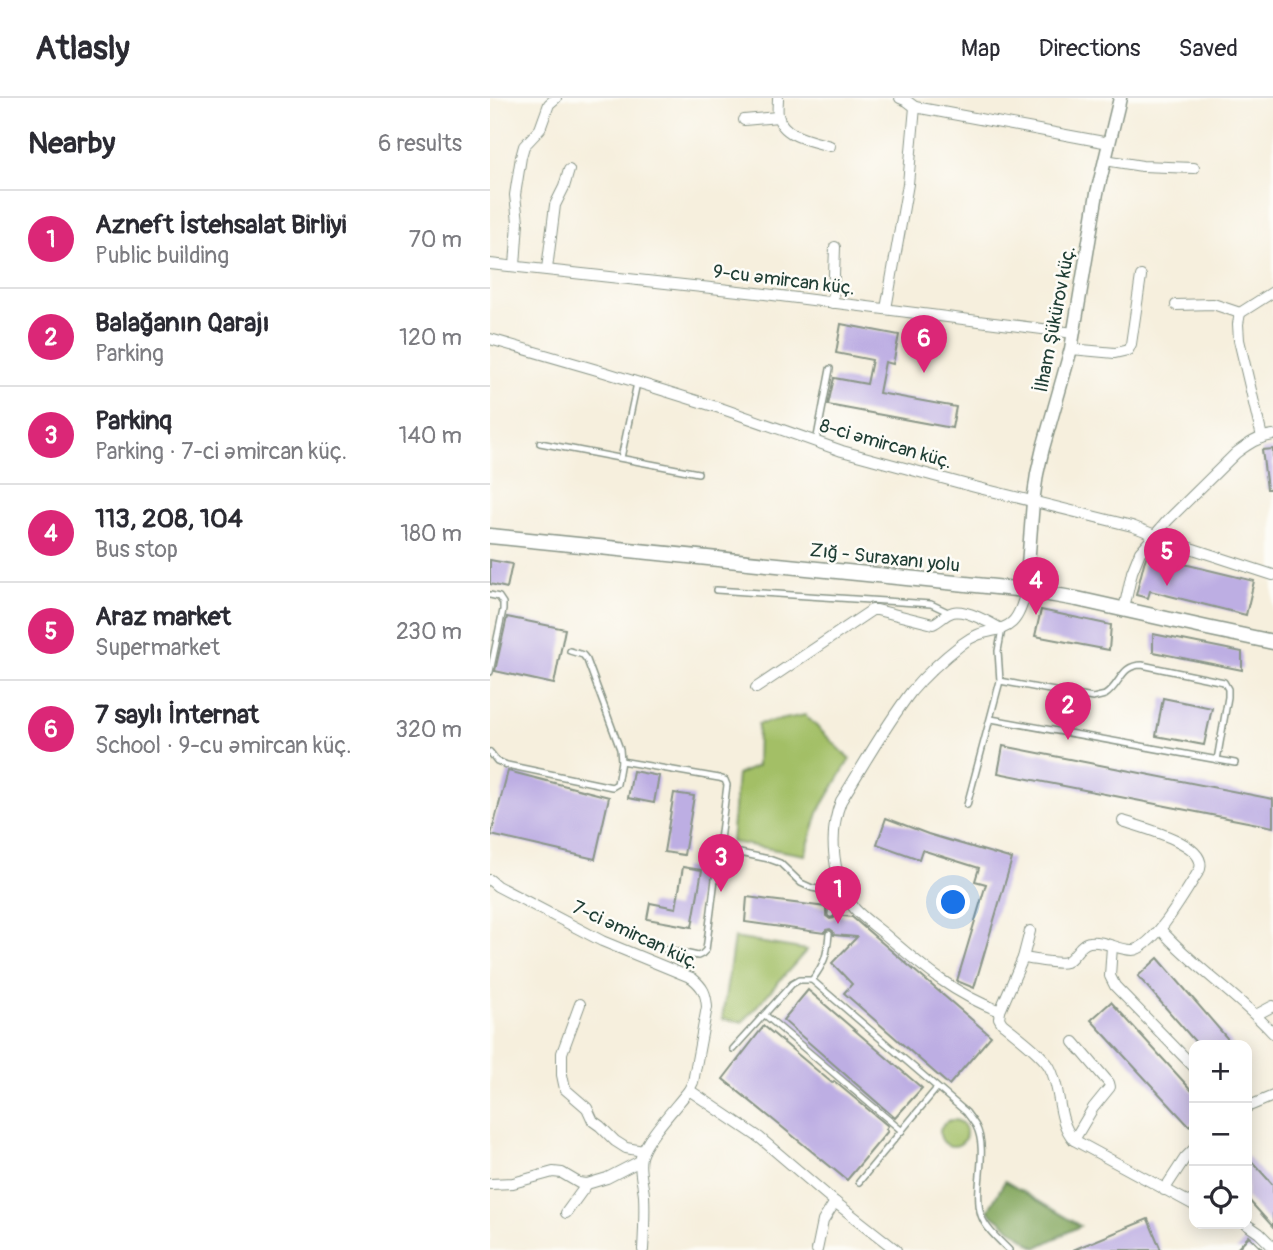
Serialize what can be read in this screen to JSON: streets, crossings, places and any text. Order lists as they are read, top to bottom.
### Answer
{
  "streets": {
    "main road": ["Zığ - Suraxanı yolu"],
    "street": [
      "9-cu Əmircan küç.",
      "İlham Şükürov küç.",
      "8-ci Əmircan küç.",
      "7-ci Əmircan küç."
    ]
  },
  "crossings": [
    ["9-cu Əmircan küç.", "İlham Şükürov küç."],
    ["İlham Şükürov küç.", "8-ci Əmircan küç."],
    ["İlham Şükürov küç.", "Zığ - Suraxanı yolu"]
  ],
  "page": {
    "header": "Atlasly",
    "nav": ["Map", "Directions", "Saved"],
    "heading": ["Nearby", "6 results"],
    "list": [
      {
        "mark": "1",
        "name": "Azneft İstehsalat Birliyi",
        "note": "Public building",
        "value": "70 m"
      },
      {
        "mark": "2",
        "name": "Balağanın Qarajı",
        "note": "Parking",
        "value": "120 m"
      },
      {
        "mark": "3",
        "name": "Parkinq",
        "note": "Parking · 7-ci Əmircan küç.",
        "value": "140 m"
      },
      {
        "mark": "4",
        "name": "113, 208, 104",
        "note": "Bus stop",
        "value": "180 m"
      },
      {
        "mark": "5",
        "name": "Araz market",
        "note": "Supermarket",
        "value": "230 m"
      },
      {
        "mark": "6",
        "name": "7 saylı İnternat",
        "note": "School · 9-cu Əmircan küç.",
        "value": "320 m"
      }
    ],
    "pins": [
      "6",
      "5",
      "4",
      "2",
      "3",
      "1"
    ],
    "map_buttons": ["+", "−"]
  }
}
